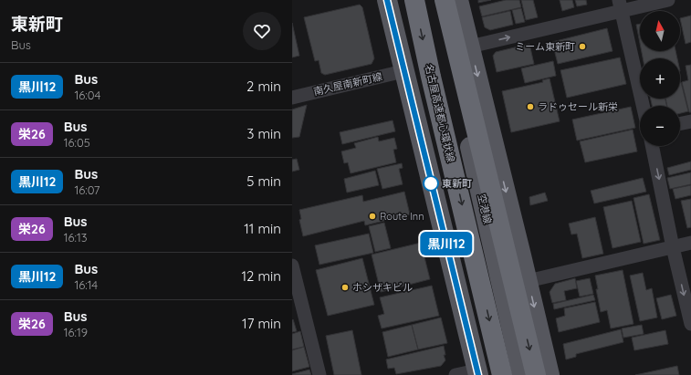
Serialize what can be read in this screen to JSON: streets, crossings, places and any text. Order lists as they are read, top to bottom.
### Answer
{
  "streets": {
    "highway": ["名古屋高速都心環状線"],
    "main road": ["空港線"],
    "street": ["南久屋南新町線"]
  },
  "places": [
    "ミーム東新町",
    "ラドゥセール新栄",
    "東新町",
    "Route Inn",
    "ホシザキビル"
  ],
  "lines": ["bus line 黒川12"],
  "north": "top",
  "page": {
    "heading": ["東新町", "Bus"],
    "on_map": "黒川12",
    "map_buttons": ["+", "−"],
    "list": [
      {
        "mark": "黒川12",
        "name": "Bus",
        "note": "16:04",
        "value": "2 min"
      },
      {
        "mark": "栄26",
        "name": "Bus",
        "note": "16:05",
        "value": "3 min"
      },
      {
        "mark": "黒川12",
        "name": "Bus",
        "note": "16:07",
        "value": "5 min"
      },
      {
        "mark": "栄26",
        "name": "Bus",
        "note": "16:13",
        "value": "11 min"
      },
      {
        "mark": "黒川12",
        "name": "Bus",
        "note": "16:14",
        "value": "12 min"
      },
      {
        "mark": "栄26",
        "name": "Bus",
        "note": "16:19",
        "value": "17 min"
      }
    ]
  }
}
